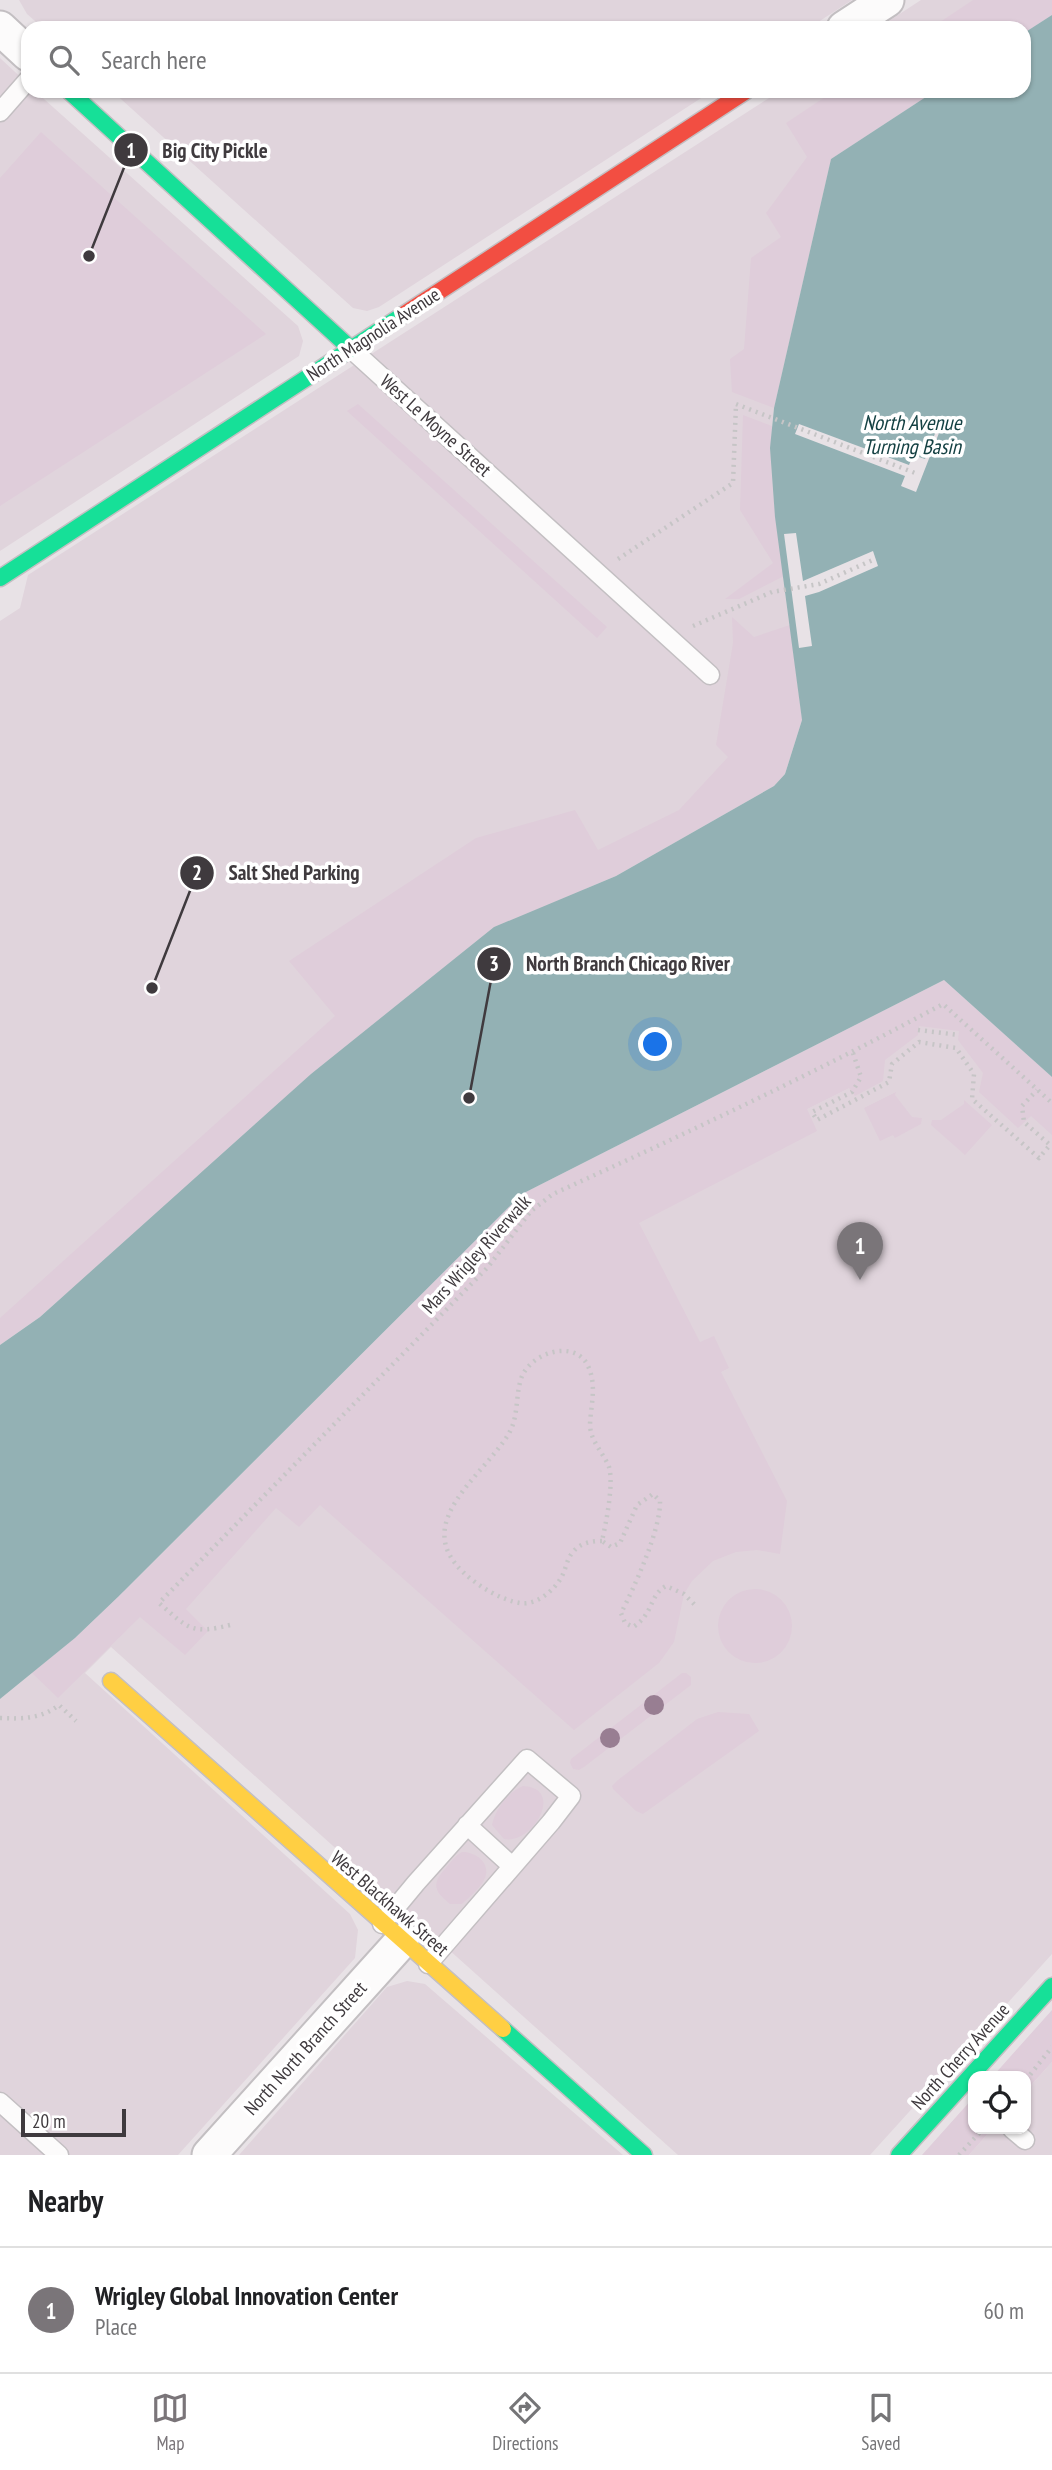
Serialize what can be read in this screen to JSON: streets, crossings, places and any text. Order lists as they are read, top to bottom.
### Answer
{
  "streets": {
    "street": [
      "North Magnolia Avenue",
      "West Le Moyne Street",
      "West Blackhawk Street",
      "North North Branch Street",
      "North Cherry Avenue"
    ],
    "path": ["Mars Wrigley Riverwalk"]
  },
  "crossings": [
    ["North Magnolia Avenue", "West Le Moyne Street"],
    ["West Blackhawk Street", "North North Branch Street"]
  ],
  "water": ["North Avenue Turning Basin"],
  "places": ["Big City Pickle", "Salt Shed Parking", "North Branch Chicago River"],
  "scale_bar": "20 m",
  "page": {
    "search": "Search here",
    "pins": "1",
    "scale": "20 m",
    "heading": "Nearby",
    "list": [
      {
        "mark": "1",
        "name": "Wrigley Global Innovation Center",
        "note": "Place",
        "value": "60 m"
      }
    ],
    "nav": ["Map", "Directions", "Saved"]
  }
}
